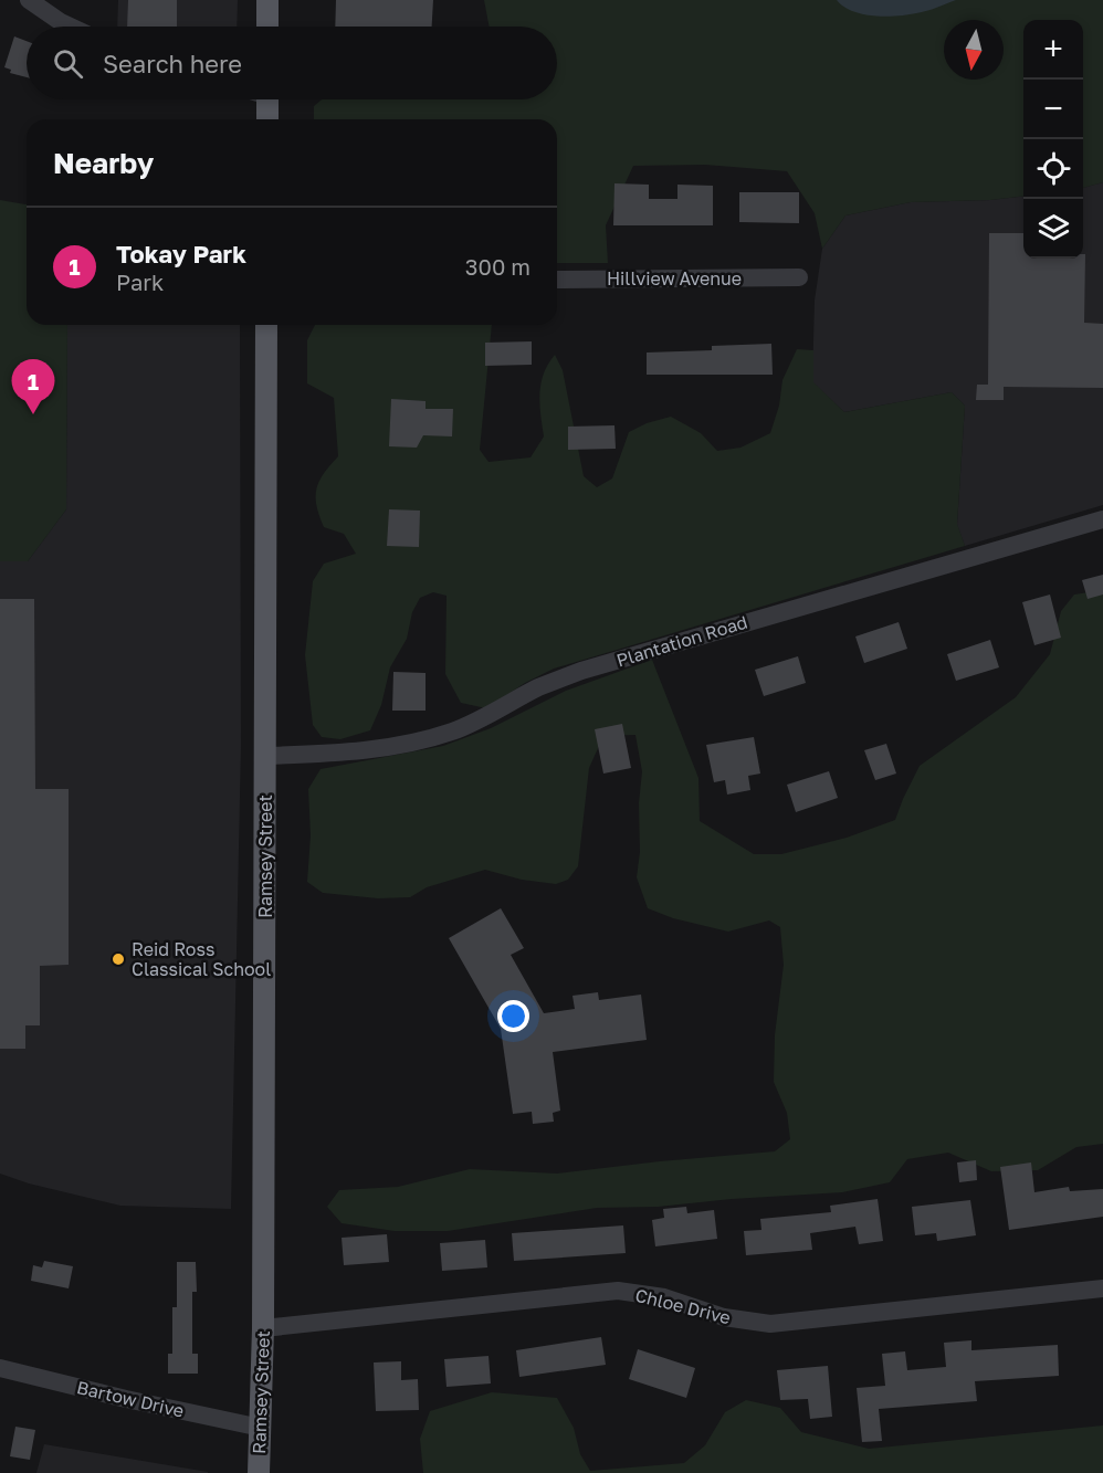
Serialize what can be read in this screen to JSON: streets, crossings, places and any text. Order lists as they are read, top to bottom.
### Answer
{
  "streets": {
    "main road": ["Ramsey Street"],
    "street": [
      "Hillview Avenue",
      "Plantation Road",
      "Chloe Drive",
      "Bartow Drive"
    ]
  },
  "crossings": [
    ["Plantation Road", "Ramsey Street"],
    ["Ramsey Street", "Chloe Drive"],
    ["Ramsey Street", "Bartow Drive"]
  ],
  "places": ["Reid Ross Classical School"],
  "north": "bottom",
  "page": {
    "map_buttons": ["+", "−"],
    "search": "Search here",
    "heading": "Nearby",
    "list": [
      {
        "mark": "1",
        "name": "Tokay Park",
        "note": "Park",
        "value": "300 m"
      }
    ],
    "pins": "1"
  }
}
